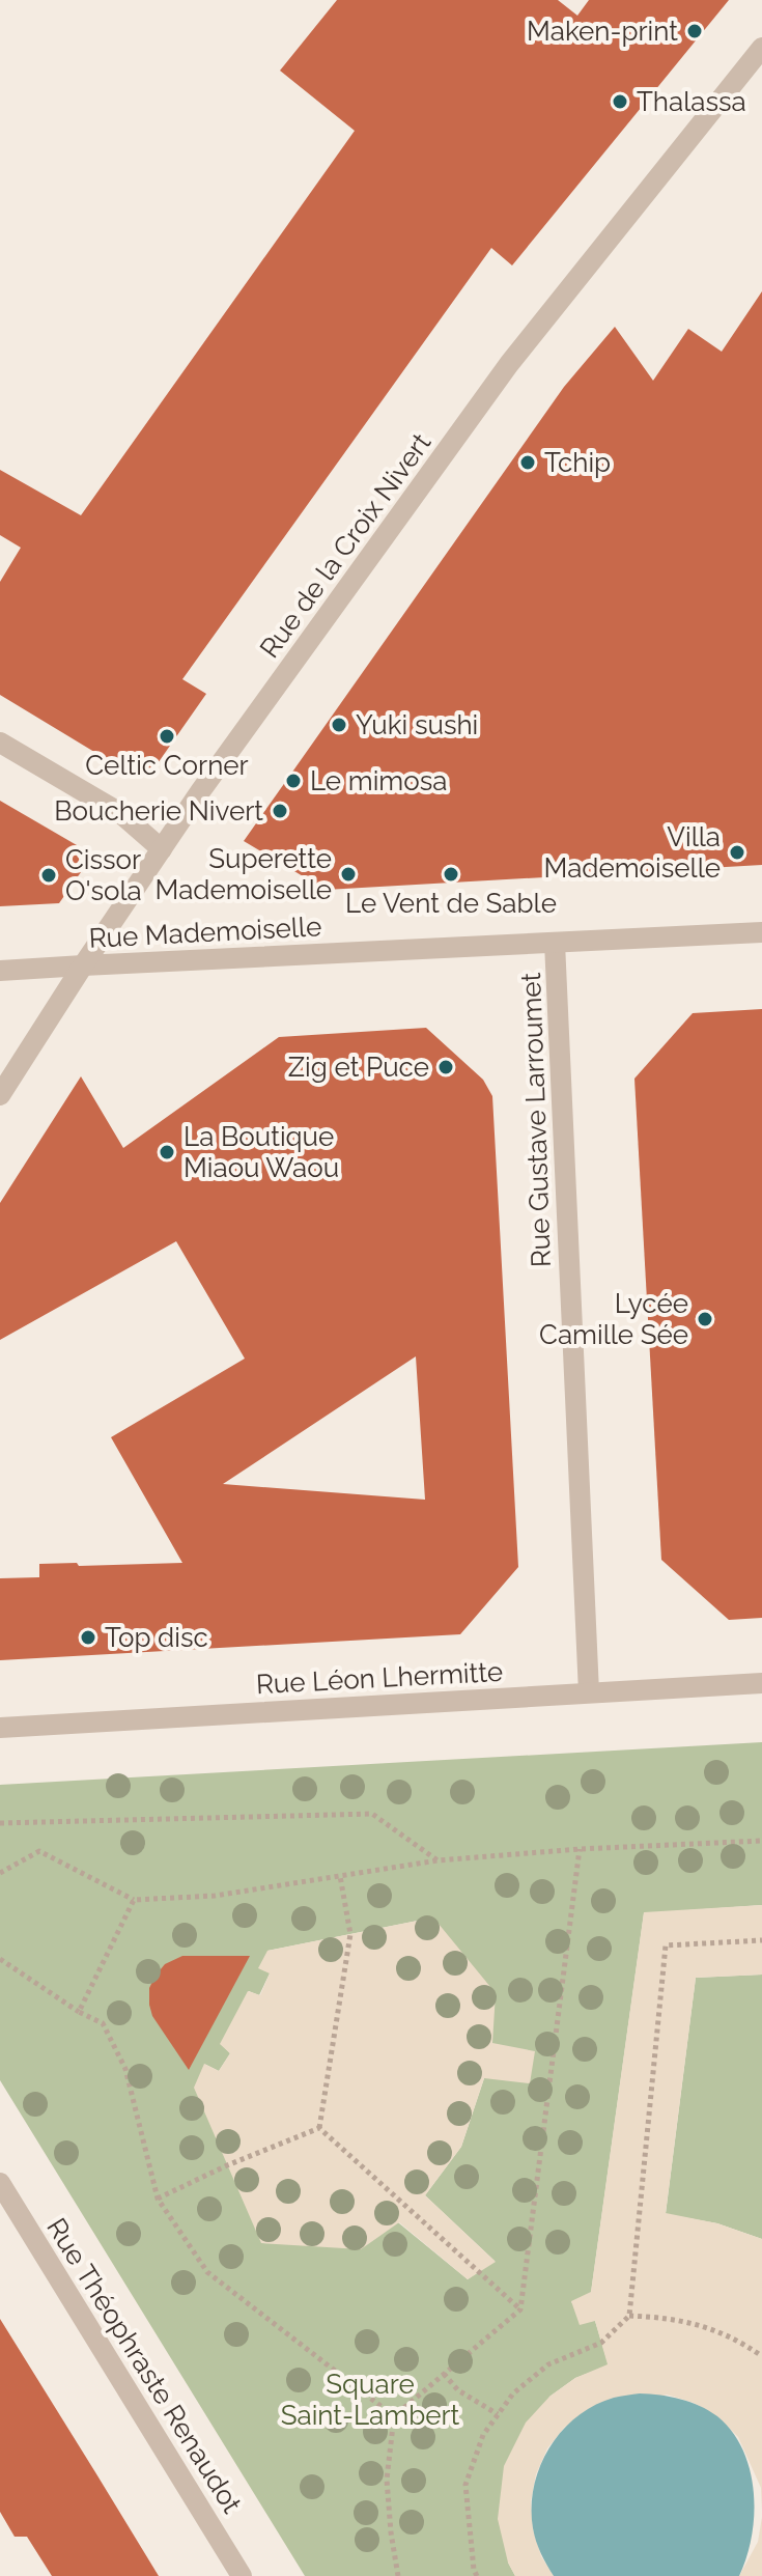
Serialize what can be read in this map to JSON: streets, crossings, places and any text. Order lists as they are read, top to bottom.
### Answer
{
  "streets": {
    "street": [
      "Rue de la Croix Nivert",
      "Rue Mademoiselle",
      "Rue Gustave Larroumet",
      "Rue Léon Lhermitte",
      "Rue Théophraste Renaudot"
    ]
  },
  "crossings": [
    ["Rue de la Croix Nivert", "Rue Mademoiselle"],
    ["Rue Mademoiselle", "Rue Gustave Larroumet"],
    ["Rue Gustave Larroumet", "Rue Léon Lhermitte"]
  ],
  "parks": ["Square Saint-Lambert"],
  "places": [
    "Maken-print",
    "Thalassa",
    "Tchip",
    "Yuki sushi",
    "Celtic Corner",
    "Le mimosa",
    "Boucherie Nivert",
    "Villa Mademoiselle",
    "Superette Mademoiselle",
    "Le Vent de Sable",
    "Cissor O'sola",
    "Zig et Puce",
    "La Boutique Miaou Waou",
    "Lycée Camille Sée",
    "Top disc"
  ]
}
